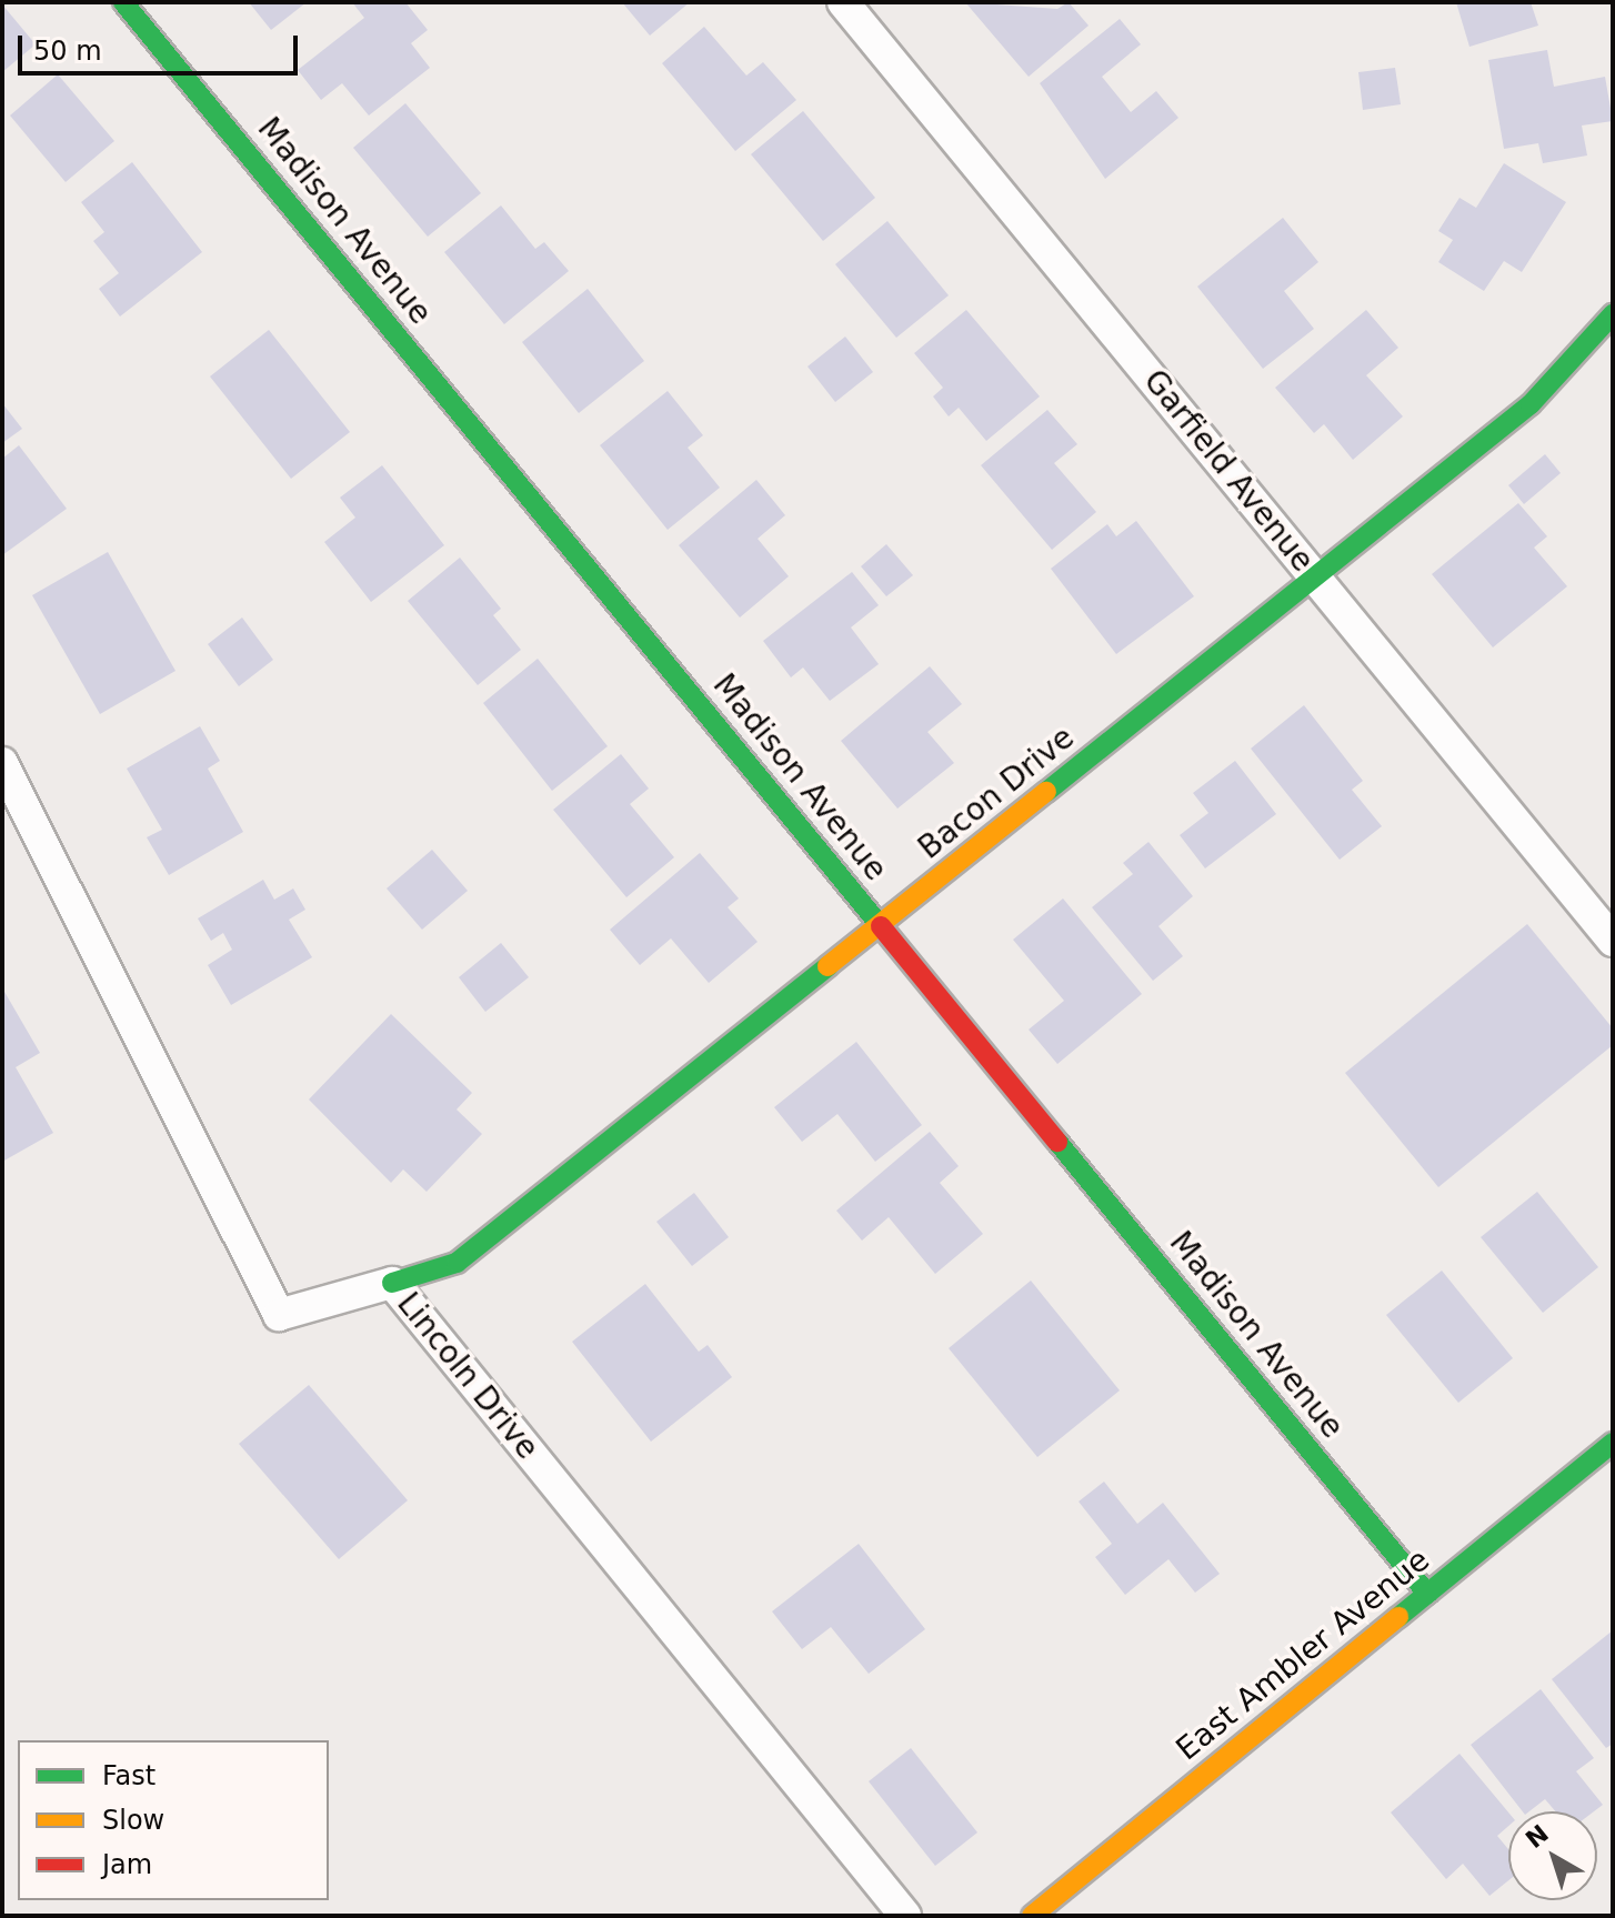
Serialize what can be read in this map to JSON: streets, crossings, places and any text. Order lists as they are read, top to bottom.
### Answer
{
  "streets": {
    "street": [
      "Madison Avenue",
      "Garfield Avenue",
      "Bacon Drive",
      "Lincoln Drive",
      "East Ambler Avenue"
    ]
  },
  "crossings": [
    ["Madison Avenue", "Bacon Drive"],
    ["Madison Avenue", "East Ambler Avenue"],
    ["Garfield Avenue", "Bacon Drive"],
    ["Bacon Drive", "Lincoln Drive"]
  ],
  "legend": ["Fast", "Slow", "Jam"],
  "scale_bar": "50 m",
  "north": "top left"
}
